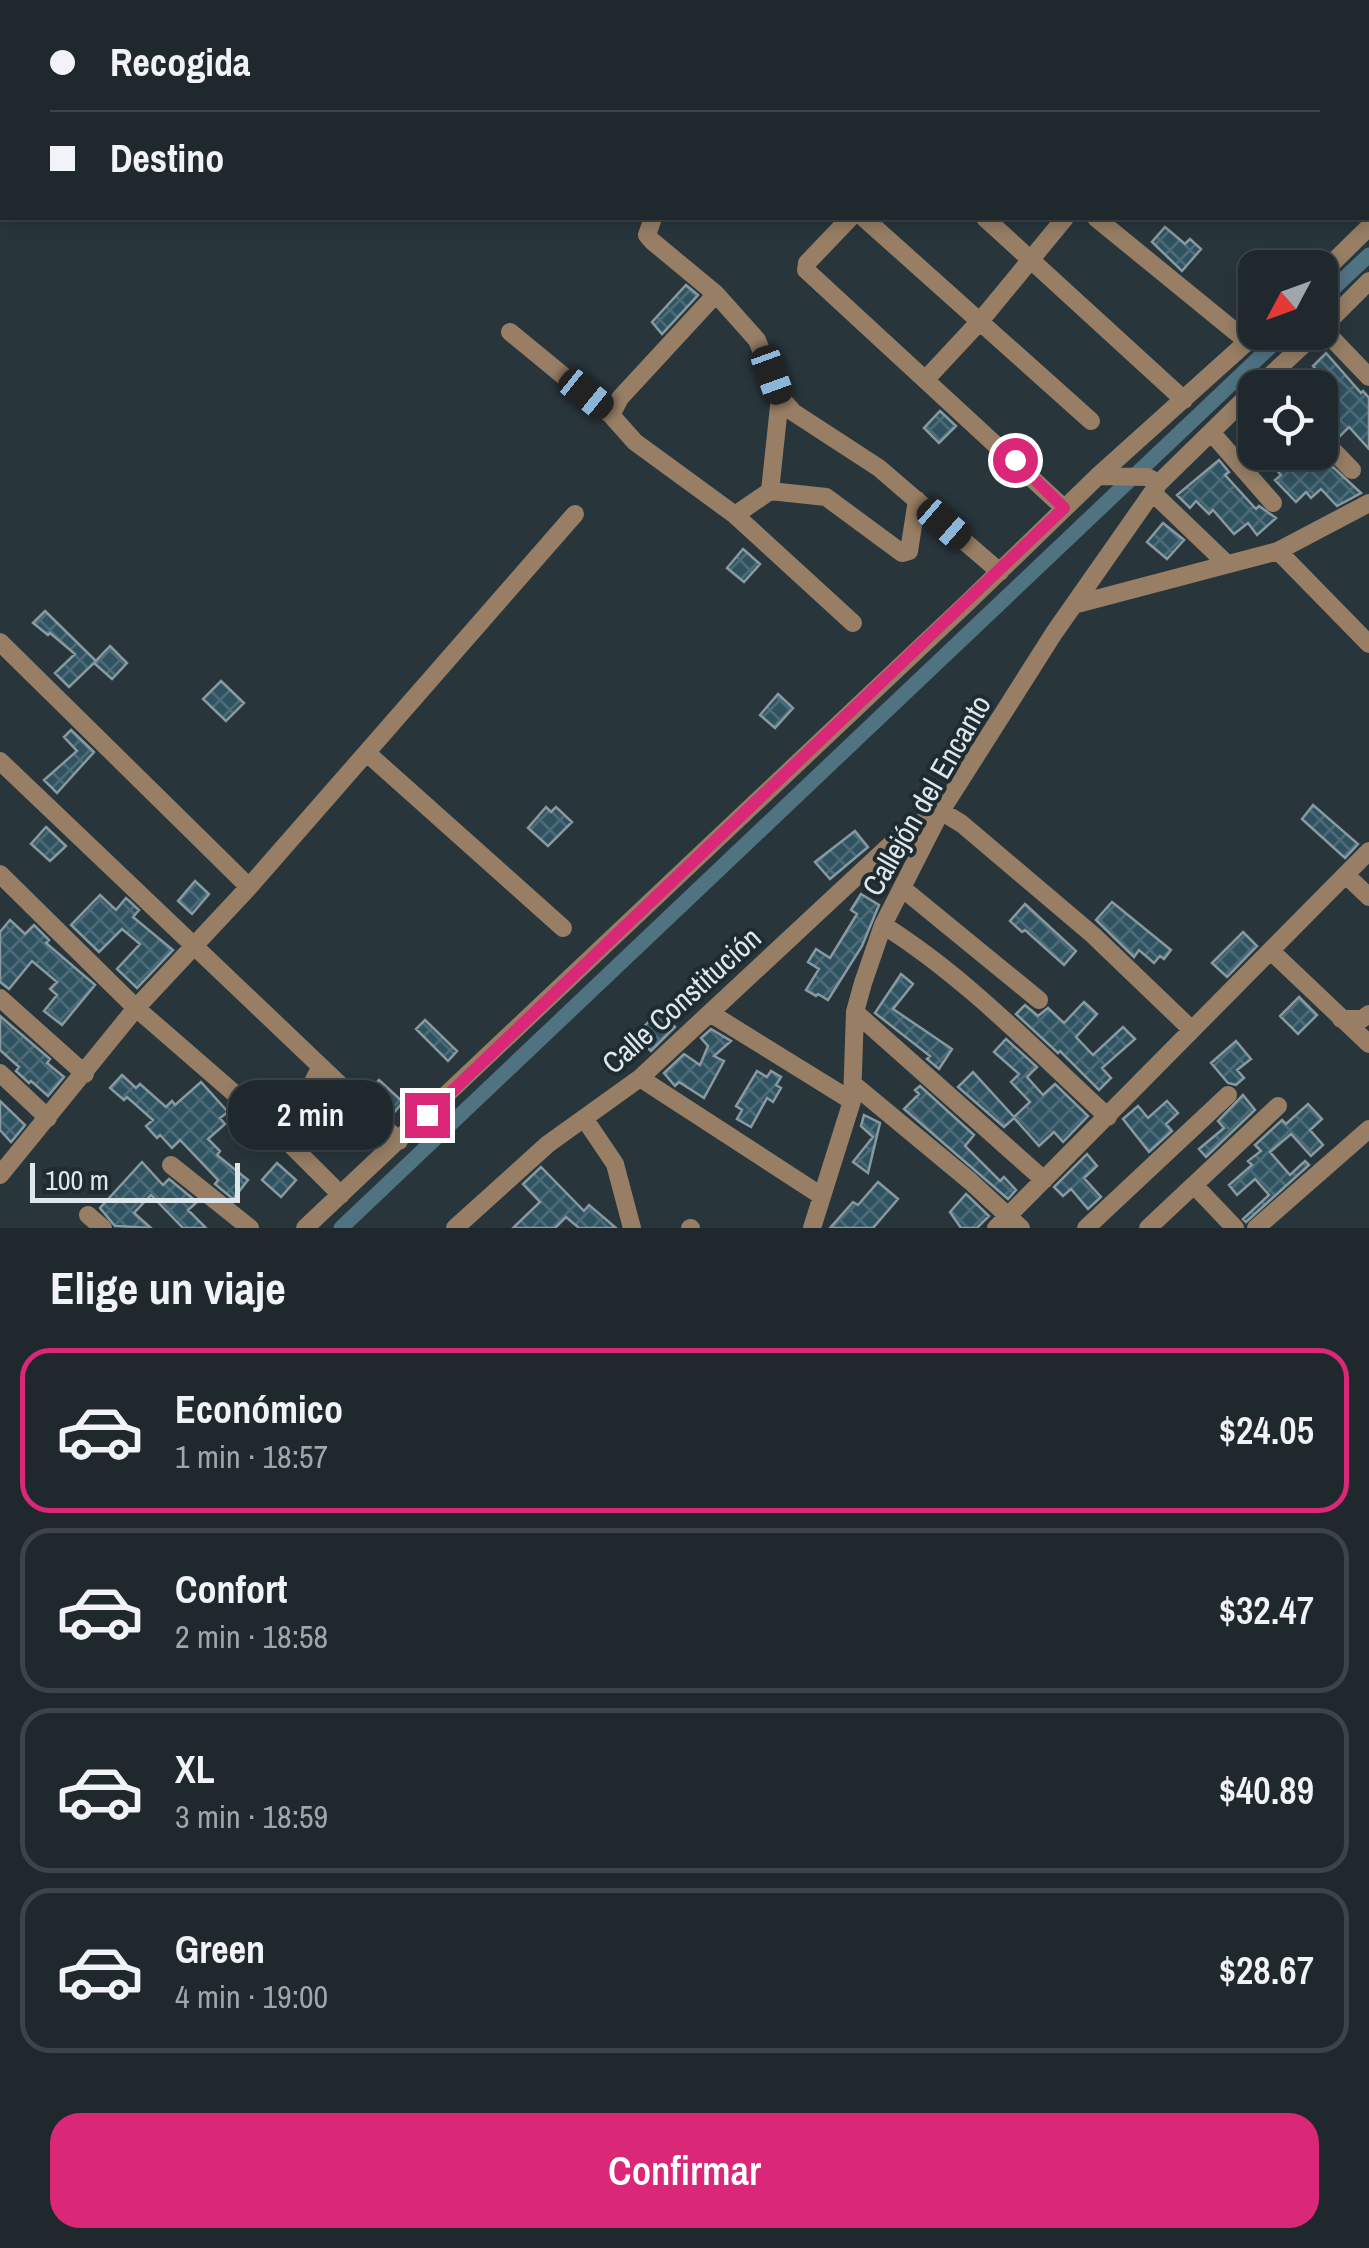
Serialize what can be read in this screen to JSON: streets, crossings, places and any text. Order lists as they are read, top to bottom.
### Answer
{
  "streets": {
    "street": ["Callejón del Encanto", "Calle Constitución"]
  },
  "crossings": [
    ["Callejón del Encanto", "Calle Constitución"]
  ],
  "scale_bar": "100 m",
  "north": "bottom left",
  "page": {
    "banner": ["Recogida", "Destino"],
    "bubble": "2 min",
    "scale": "100 m",
    "heading": "Elige un viaje",
    "list": [
      {
        "name": "Económico",
        "note": "1 min · 18:57",
        "value": "$24.05"
      },
      {
        "name": "Confort",
        "note": "2 min · 18:58",
        "value": "$32.47"
      },
      {
        "name": "XL",
        "note": "3 min · 18:59",
        "value": "$40.89"
      },
      {
        "name": "Green",
        "note": "4 min · 19:00",
        "value": "$28.67"
      }
    ],
    "buttons": "Confirmar"
  }
}
